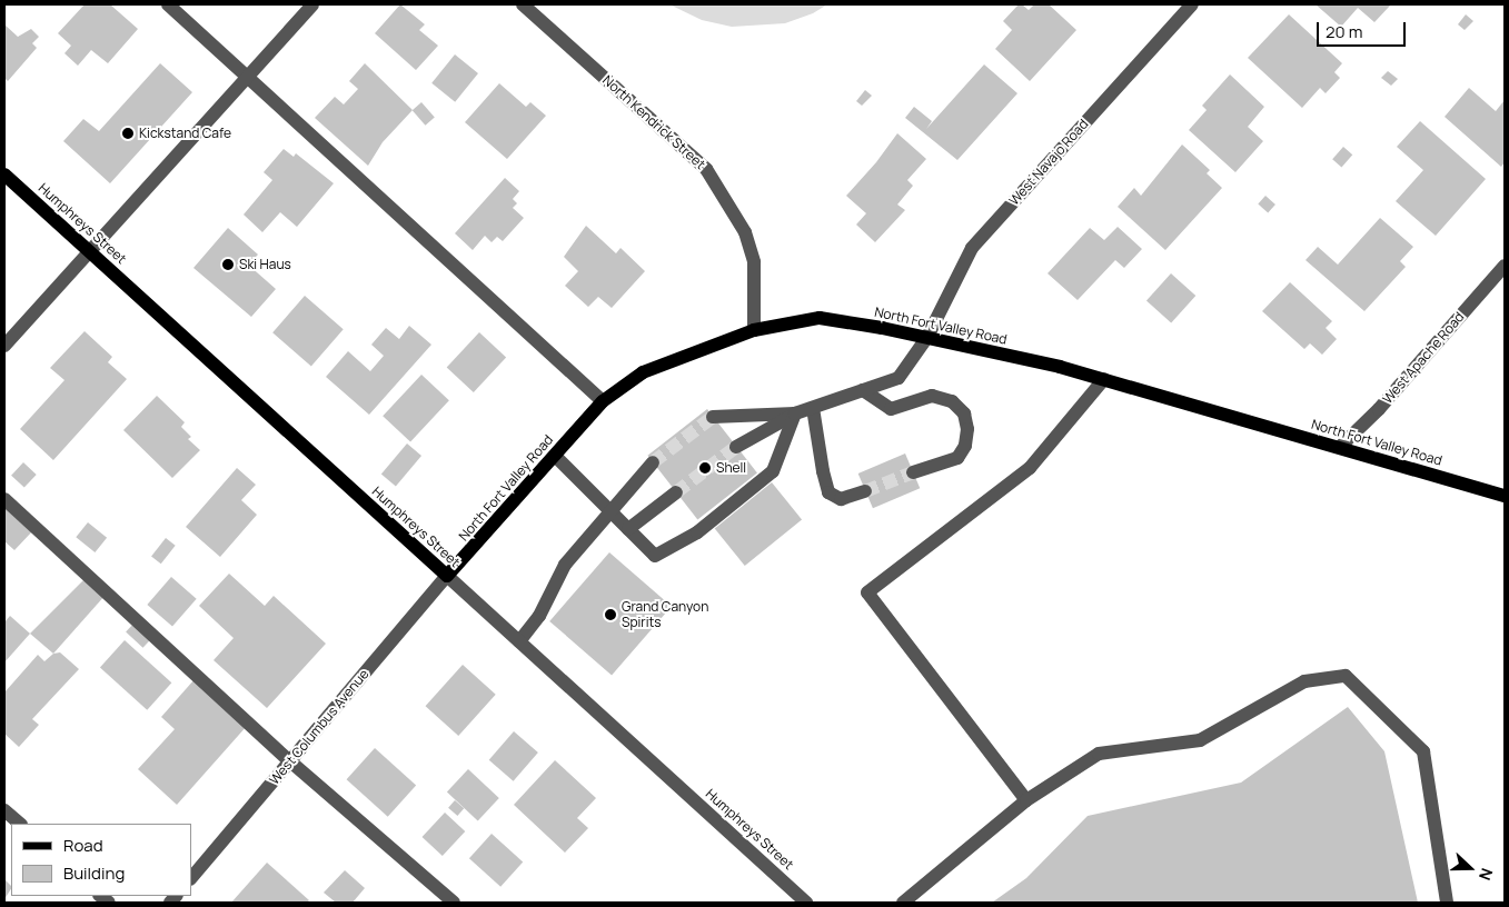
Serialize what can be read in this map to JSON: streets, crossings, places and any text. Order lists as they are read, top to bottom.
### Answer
{
  "streets": {
    "main road": ["Humphreys Street", "North Fort Valley Road"],
    "street": [
      "North Kendrick Street",
      "West Navajo Road",
      "West Apache Road",
      "West Columbus Avenue"
    ]
  },
  "crossings": [
    ["North Kendrick Street", "North Fort Valley Road"],
    ["West Navajo Road", "North Fort Valley Road"],
    ["Humphreys Street", "North Fort Valley Road"],
    ["Humphreys Street", "West Columbus Avenue"],
    ["North Fort Valley Road", "West Apache Road"],
    ["North Fort Valley Road", "West Columbus Avenue"]
  ],
  "places": [
    "Kickstand Cafe",
    "Ski Haus",
    "Shell",
    "Grand Canyon Spirits"
  ],
  "legend": ["Road", "Building"],
  "scale_bar": "20 m",
  "north": "right"
}
